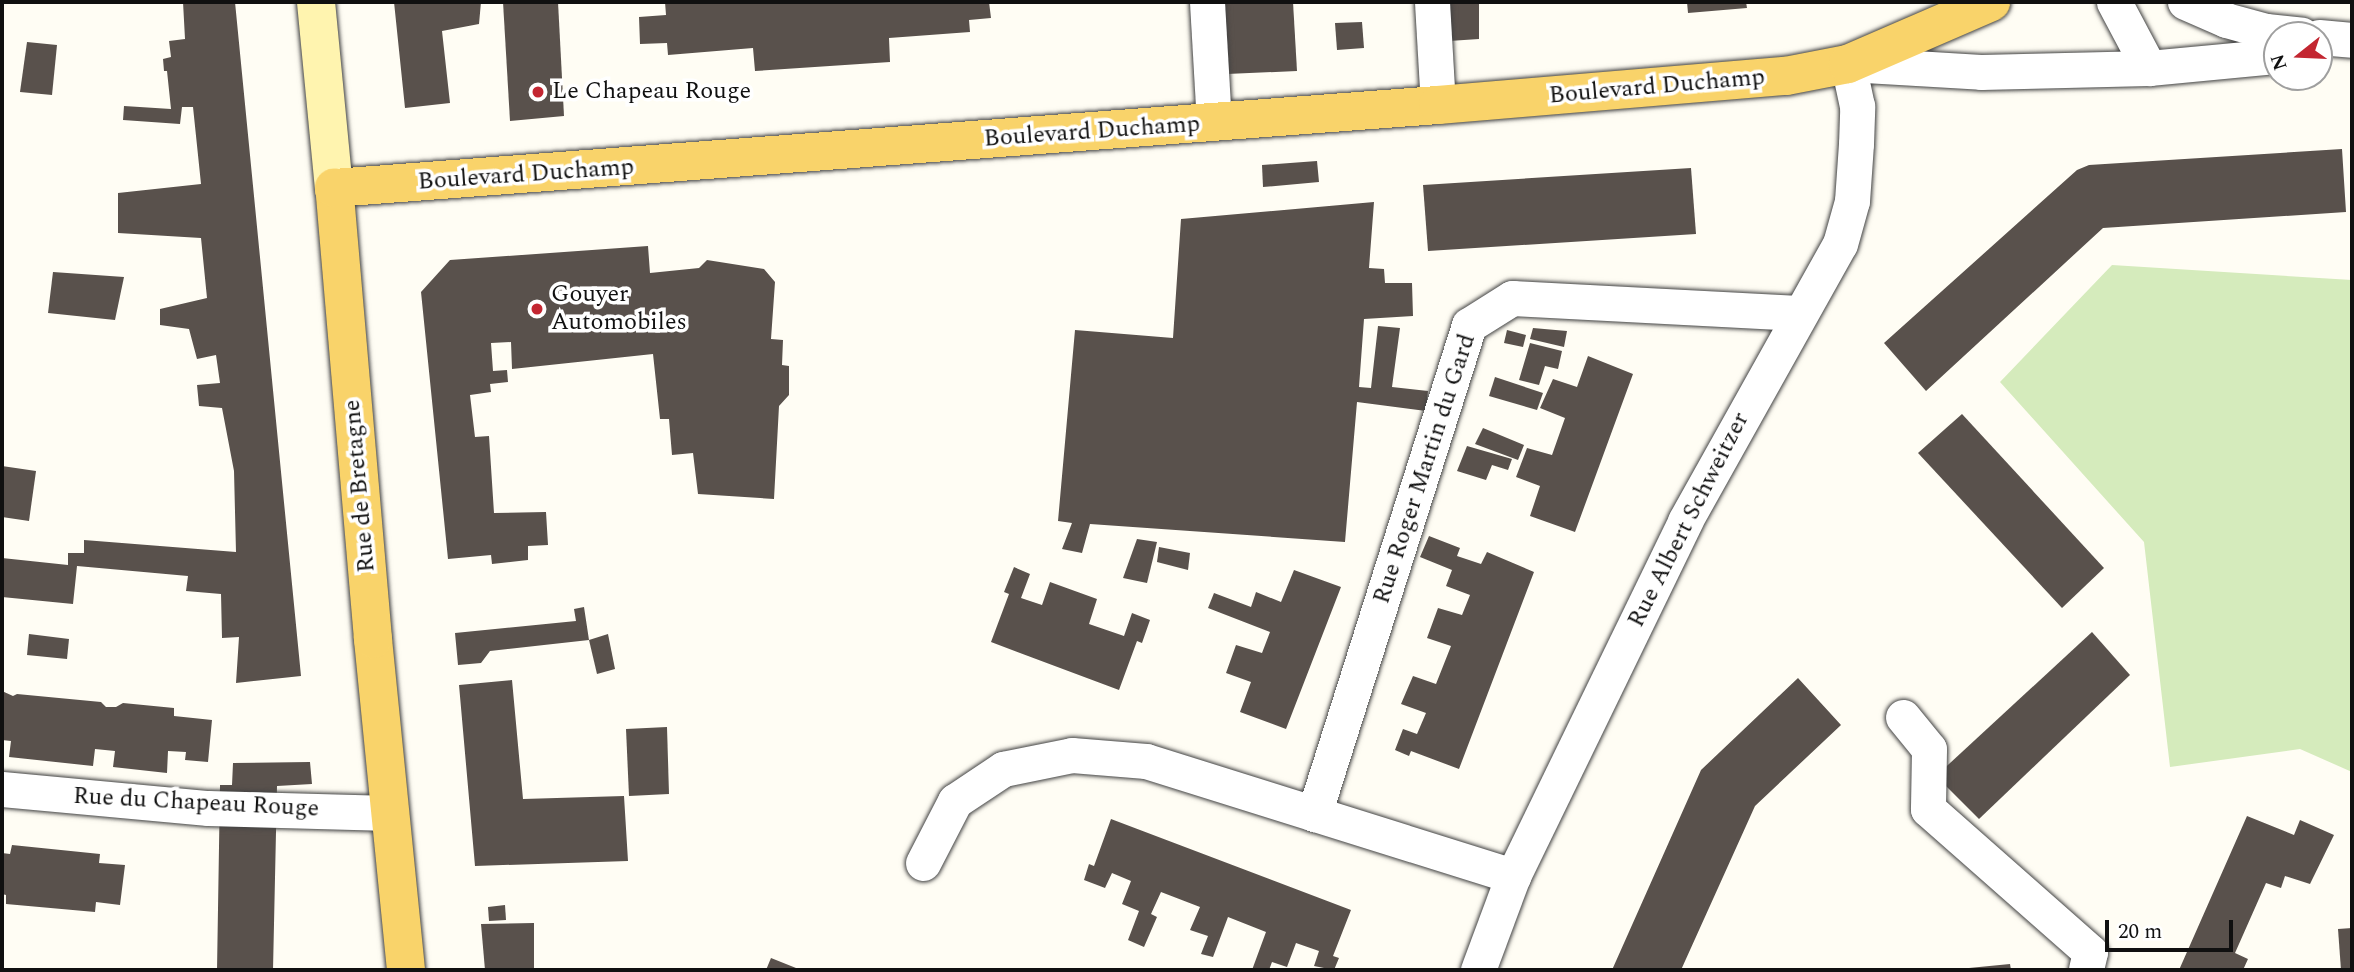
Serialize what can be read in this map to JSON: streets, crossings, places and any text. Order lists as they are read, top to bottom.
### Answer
{
  "streets": {
    "main road": ["Boulevard Duchamp", "Rue de Bretagne"],
    "street": ["Rue Roger Martin du Gard", "Rue Albert Schweitzer", "Rue du Chapeau Rouge"]
  },
  "crossings": [
    ["Boulevard Duchamp", "Rue de Bretagne"],
    ["Boulevard Duchamp", "Rue Albert Schweitzer"],
    ["Rue Roger Martin du Gard", "Rue Albert Schweitzer"],
    ["Rue de Bretagne", "Rue du Chapeau Rouge"]
  ],
  "places": ["Le Chapeau Rouge", "Gouyer Automobiles"],
  "scale_bar": "20 m",
  "north": "left"
}
